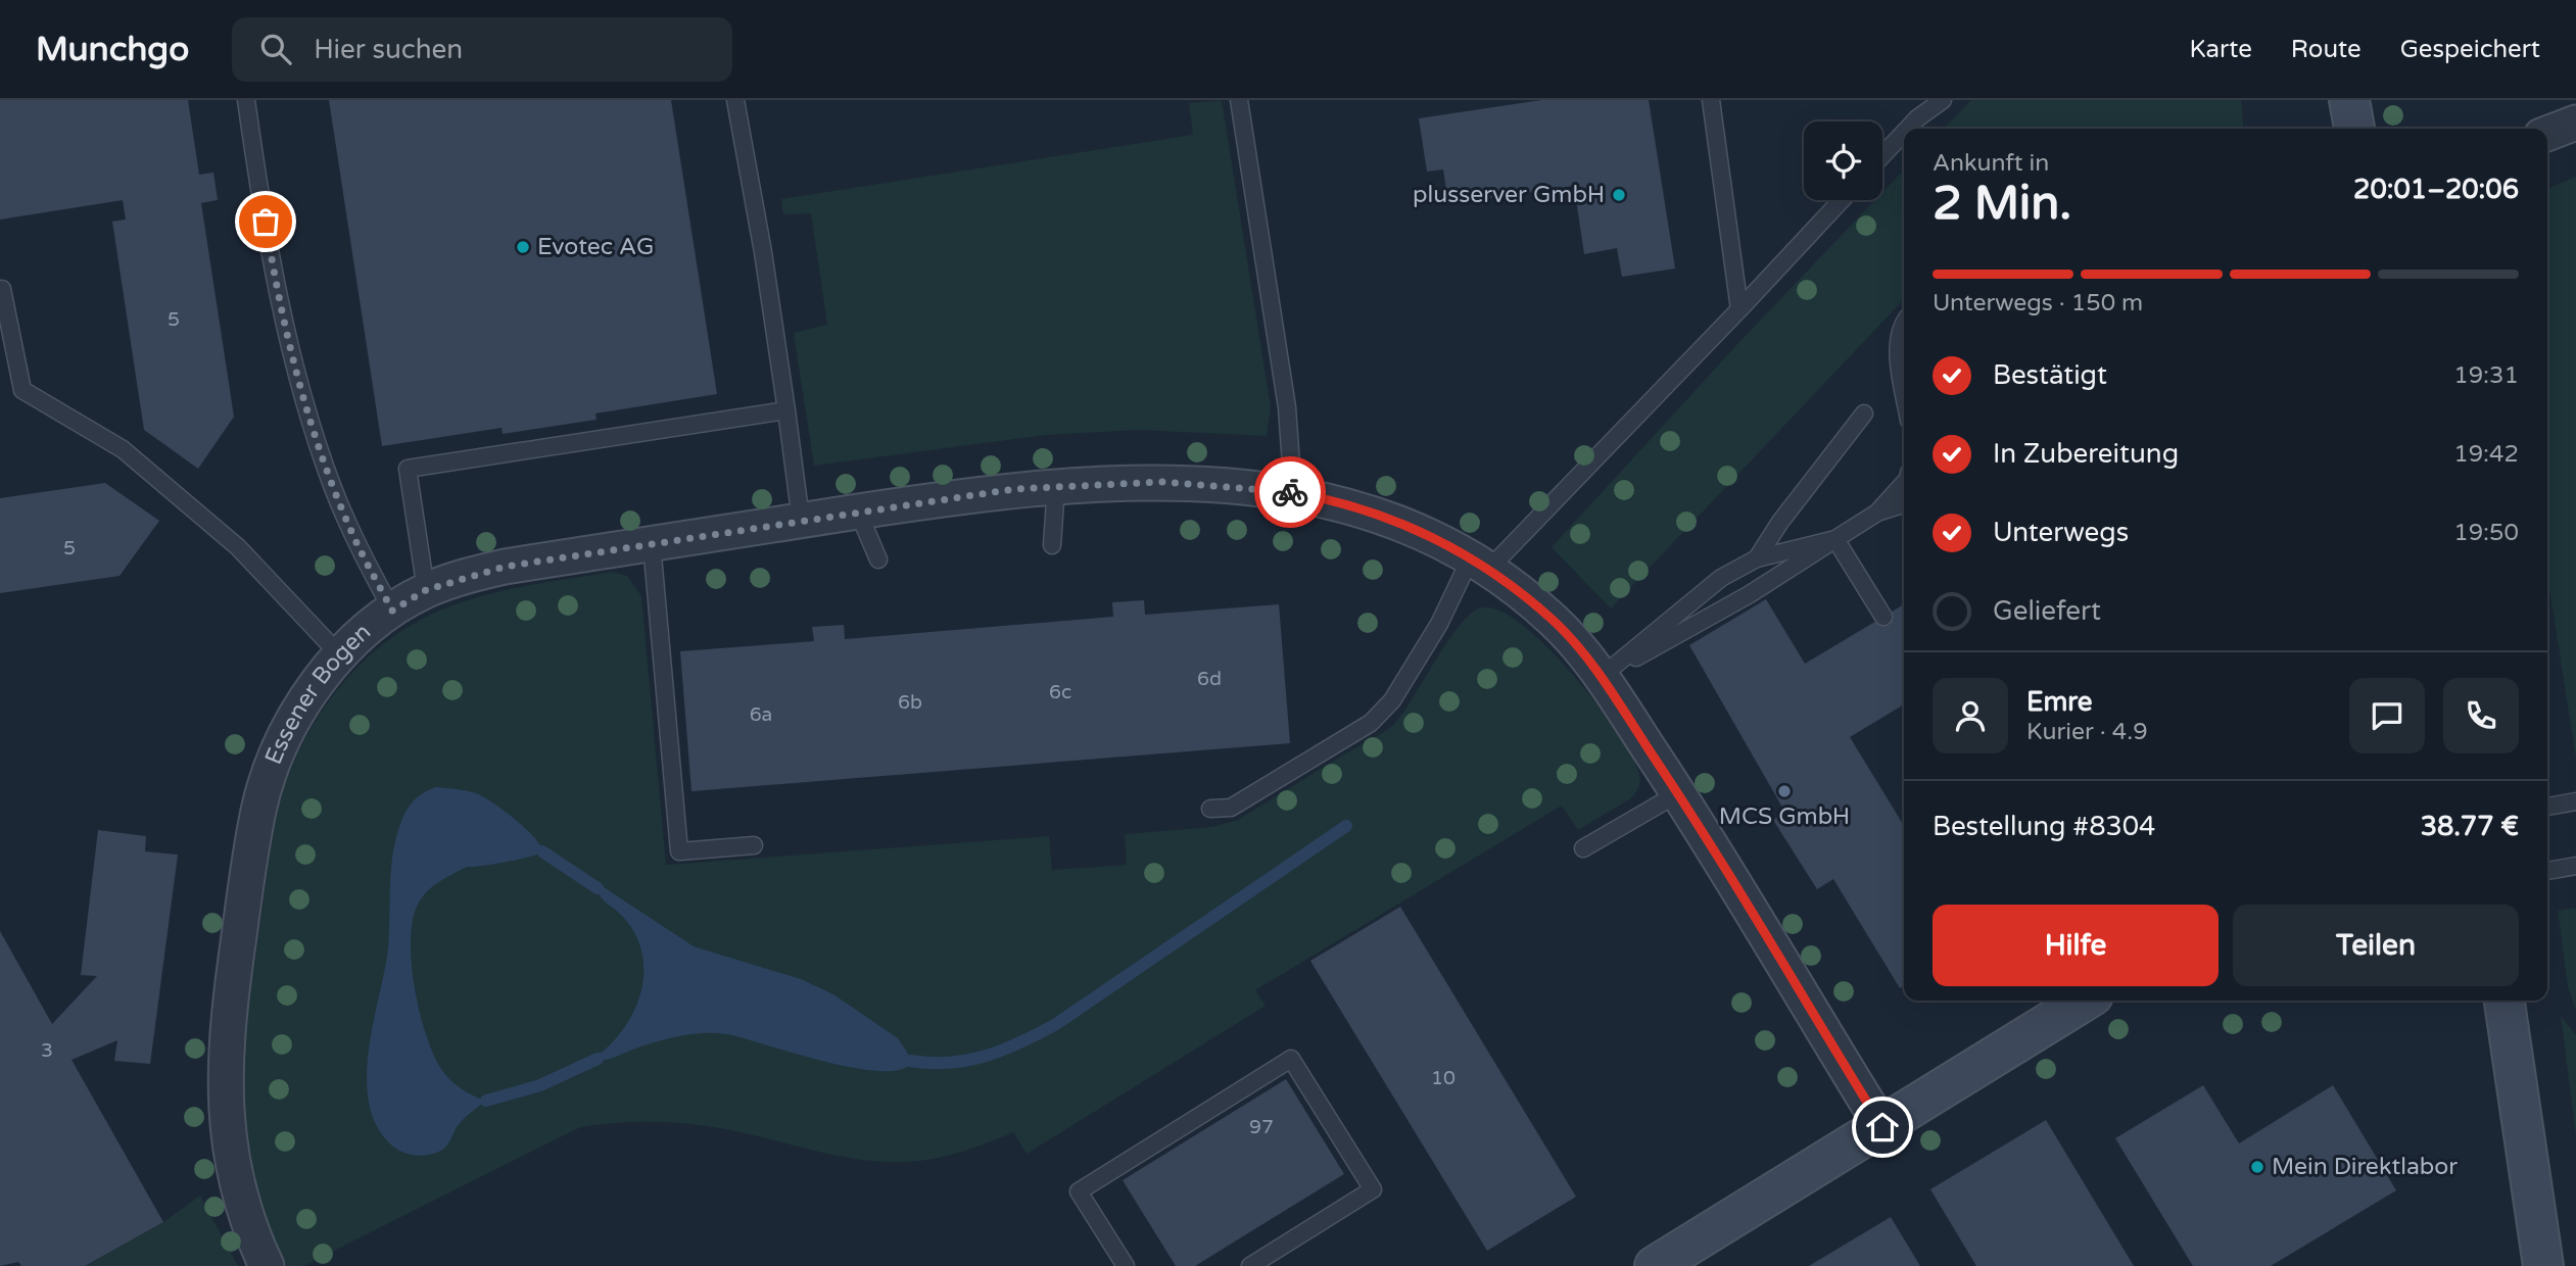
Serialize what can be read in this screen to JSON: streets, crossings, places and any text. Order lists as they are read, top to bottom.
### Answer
{
  "streets": {
    "street": ["Essener Bogen"]
  },
  "places": [
    "plusserver GmbH",
    "Evotec AG",
    "MCS GmbH",
    "Mein Direktlabor"
  ],
  "house_numbers": [
    "5",
    "5",
    "6d",
    "6c",
    "6b",
    "6a",
    "3",
    "10",
    "97"
  ],
  "page": {
    "header": "Munchgo",
    "search": "Hier suchen",
    "nav": ["Karte", "Route", "Gespeichert"],
    "heading": ["2 Min.", "Ankunft in", "20:01–20:06"],
    "panel": [
      "Emre",
      "Kurier · 4.9",
      "Bestellung #8304",
      "38.77 €"
    ],
    "bar": "Unterwegs · 150 m",
    "list": [
      ["Bestätigt", "19:31"],
      ["In Zubereitung", "19:42"],
      ["Unterwegs", "19:50"],
      "Geliefert"
    ],
    "buttons": ["Hilfe", "Teilen"]
  }
}
